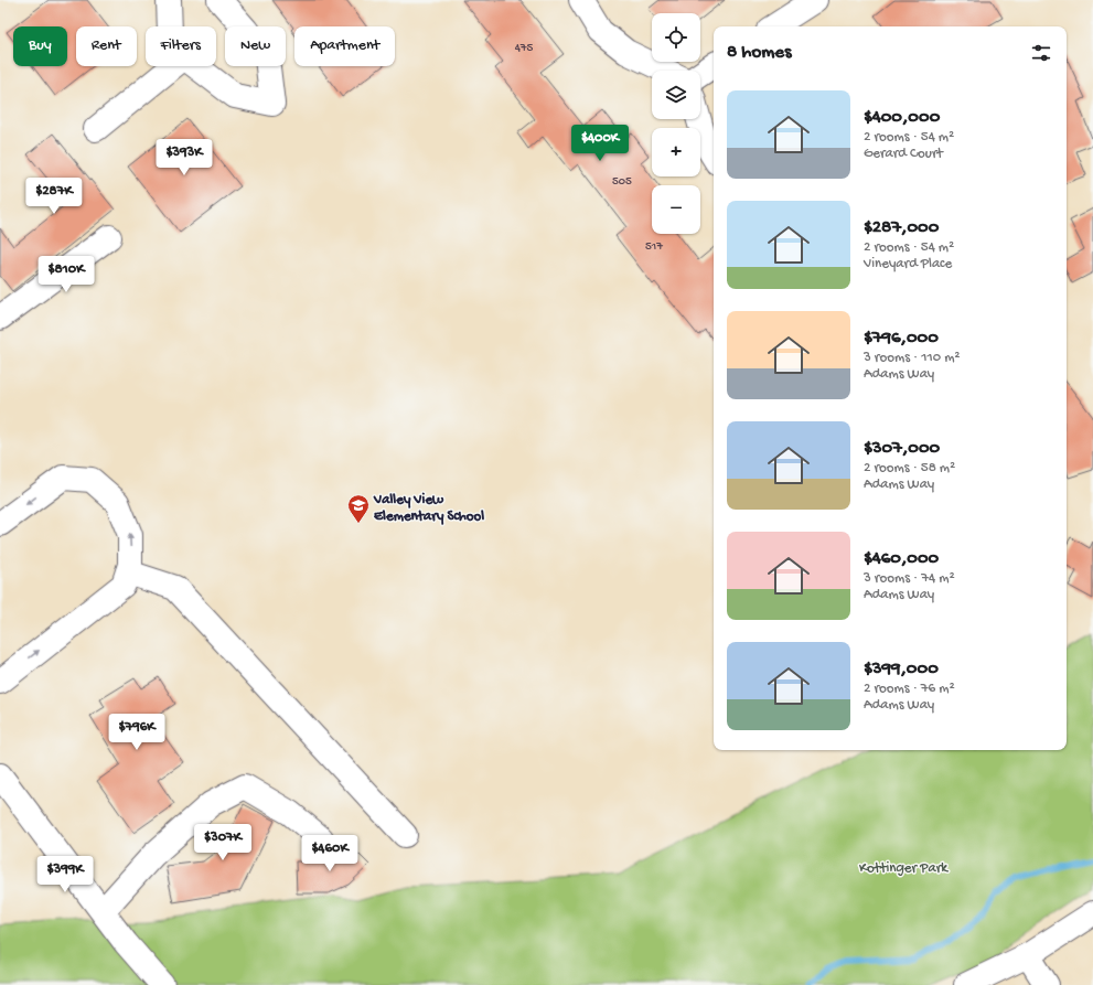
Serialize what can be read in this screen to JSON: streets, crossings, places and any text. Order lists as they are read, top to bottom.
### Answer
{
  "parks": ["Kottinger Park"],
  "places": {
    "school or university": ["Valley View Elementary School"]
  },
  "house_numbers": ["475", "505", "517"],
  "page": {
    "map_buttons": ["+", "−"],
    "chip": [
      "Buy",
      "Rent",
      "Filters",
      "New",
      "Apartment"
    ],
    "heading": "8 homes",
    "list": [
      {
        "name": "$400,000",
        "note": "2 rooms · 54 m² · Gerard Court"
      },
      {
        "name": "$287,000",
        "note": "2 rooms · 54 m² · Vineyard Place"
      },
      {
        "name": "$796,000",
        "note": "3 rooms · 110 m² · Adams Way"
      },
      {
        "name": "$307,000",
        "note": "2 rooms · 58 m² · Adams Way"
      },
      {
        "name": "$460,000",
        "note": "3 rooms · 74 m² · Adams Way"
      },
      {
        "name": "$399,000",
        "note": "2 rooms · 76 m² · Adams Way"
      }
    ],
    "price": [
      "$400K",
      "$393K",
      "$287K",
      "$810K",
      "$796K",
      "$307K",
      "$460K",
      "$399K"
    ]
  }
}
